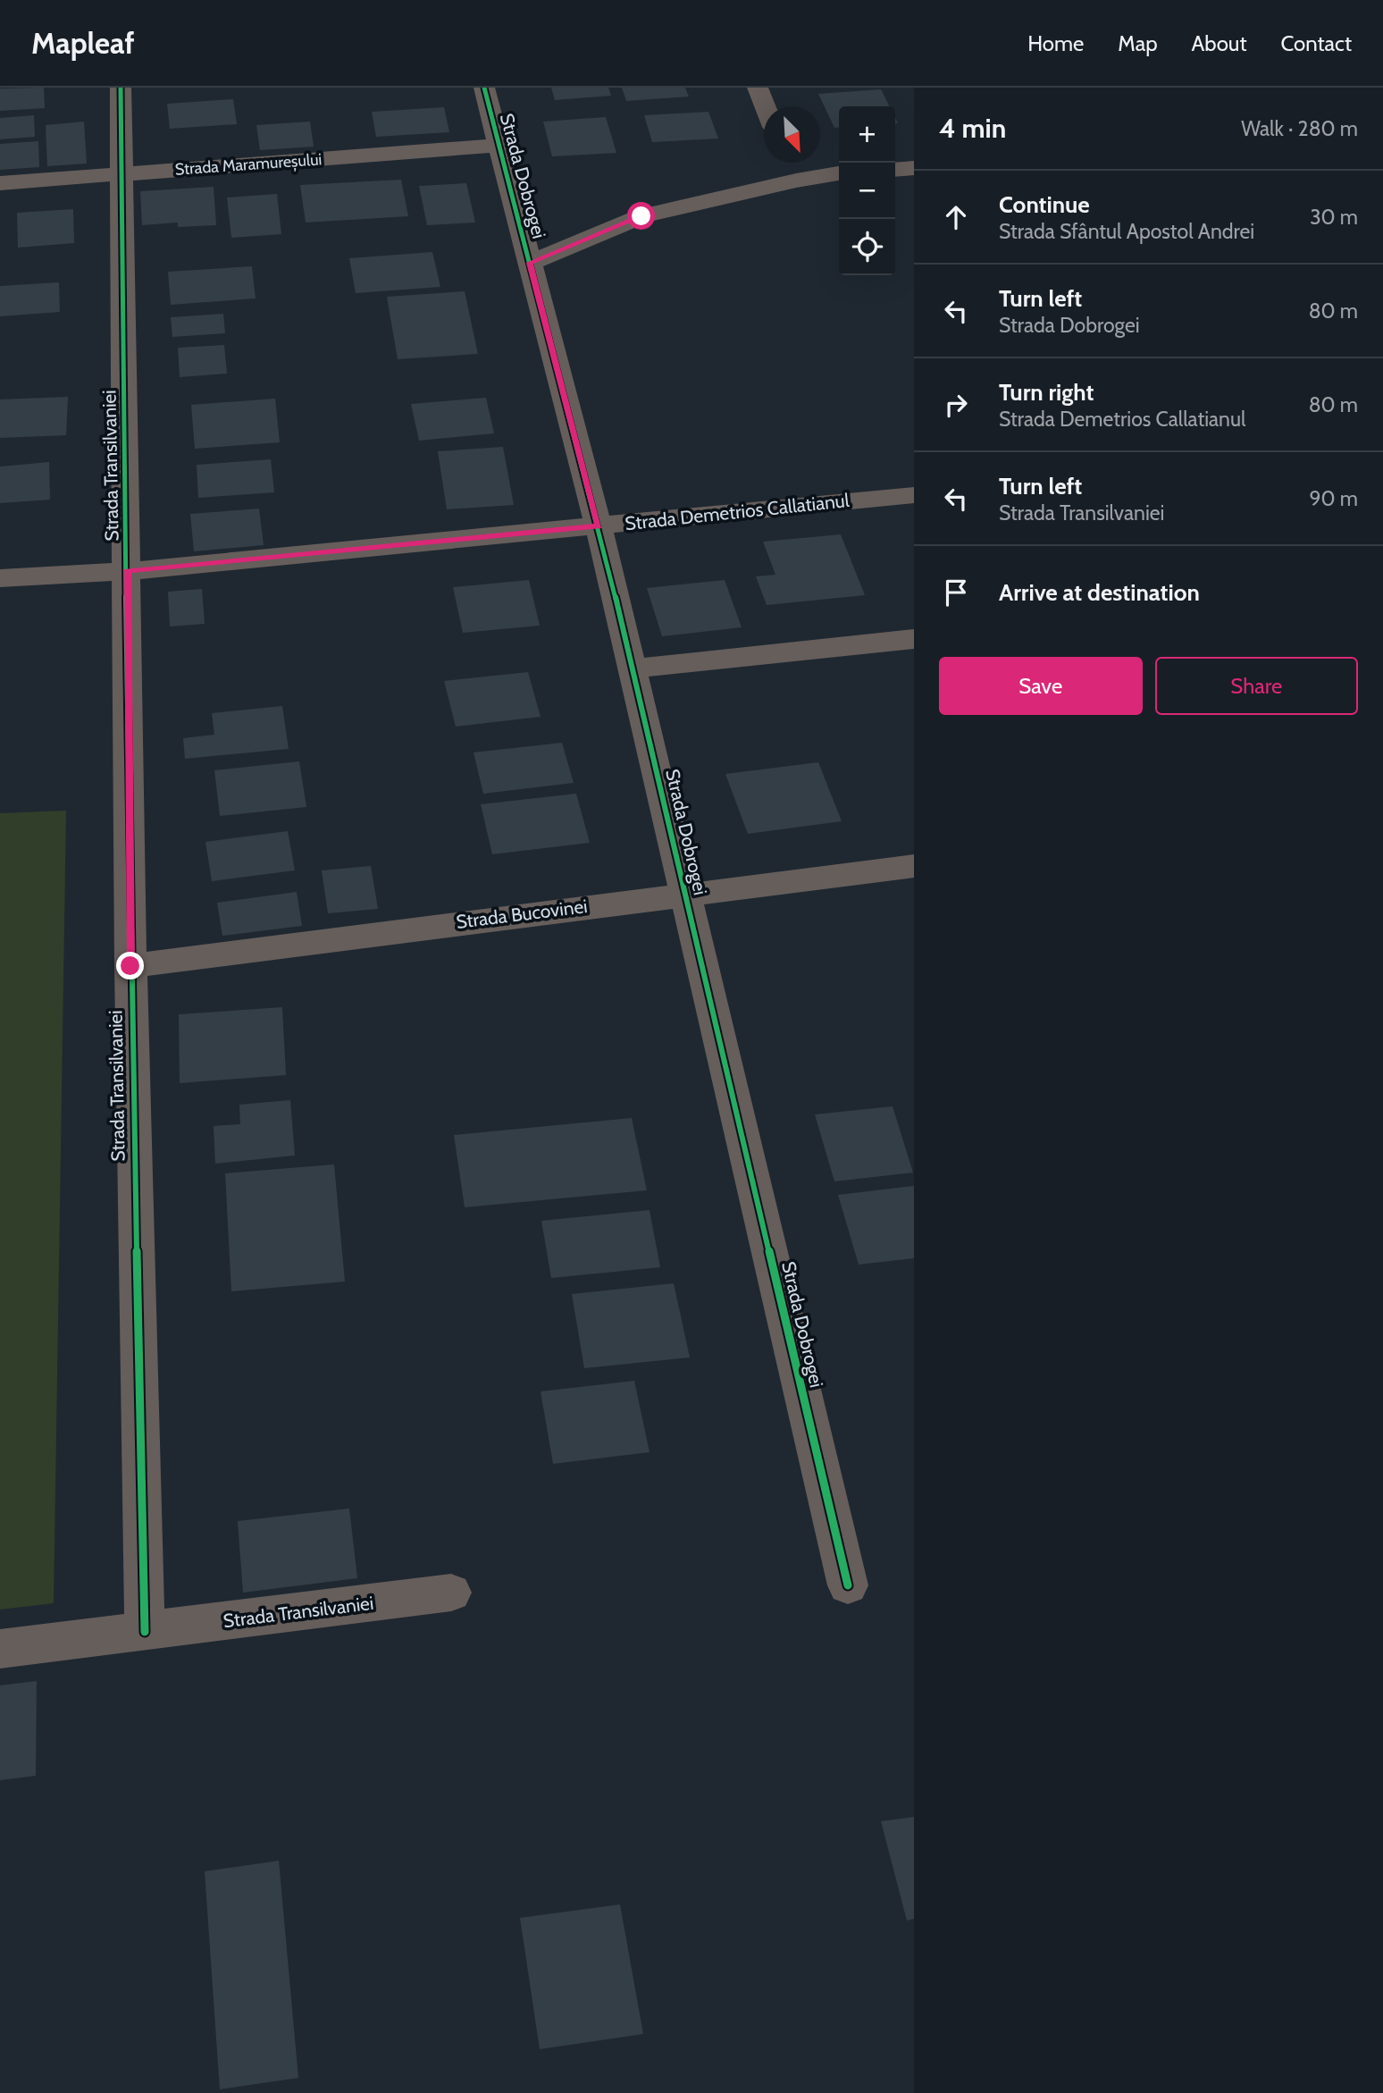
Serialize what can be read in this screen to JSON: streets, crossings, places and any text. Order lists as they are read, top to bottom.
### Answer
{
  "streets": {
    "street": [
      "Strada Maramureșului",
      "Strada Dobrogei",
      "Strada Transilvaniei",
      "Strada Demetrios Callatianul",
      "Strada Bucovinei"
    ]
  },
  "crossings": [
    ["Strada Maramureșului", "Strada Dobrogei"],
    ["Strada Maramureșului", "Strada Transilvaniei"],
    ["Strada Dobrogei", "Strada Demetrios Callatianul"],
    ["Strada Dobrogei", "Strada Bucovinei"],
    ["Strada Transilvaniei", "Strada Demetrios Callatianul"],
    ["Strada Transilvaniei", "Strada Bucovinei"]
  ],
  "north": "bottom right",
  "page": {
    "header": "Mapleaf",
    "nav": [
      "Home",
      "Map",
      "About",
      "Contact"
    ],
    "heading": ["4 min", "Walk · 280 m"],
    "map_buttons": ["+", "−"],
    "list": [
      ["Continue", "Strada Sfântul Apostol Andrei", "30 m"],
      ["Turn left", "Strada Dobrogei", "80 m"],
      ["Turn right", "Strada Demetrios Callatianul", "80 m"],
      ["Turn left", "Strada Transilvaniei", "90 m"],
      "Arrive at destination"
    ],
    "buttons": ["Save", "Share"]
  }
}
